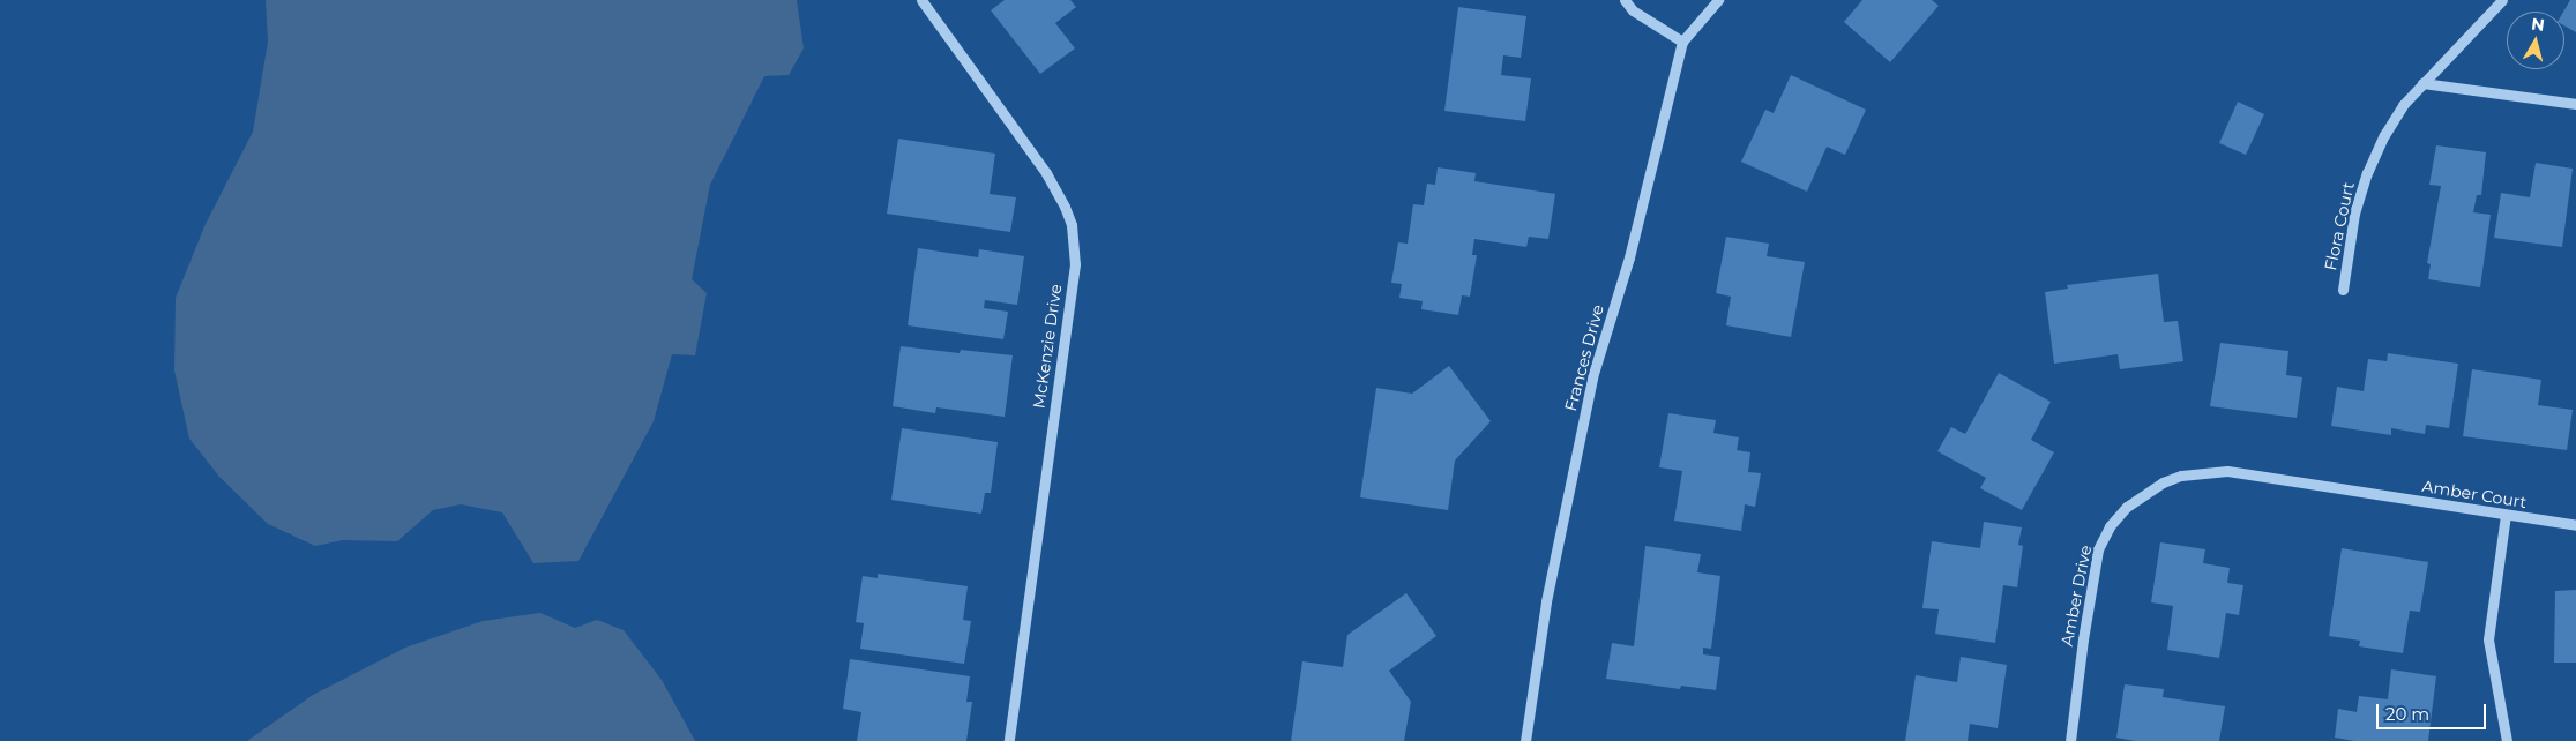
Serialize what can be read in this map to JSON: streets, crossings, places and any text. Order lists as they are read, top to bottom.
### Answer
{
  "streets": {
    "street": [
      "Flora Court",
      "McKenzie Drive",
      "Frances Drive",
      "Amber Court",
      "Amber Drive"
    ]
  },
  "crossings": [
    ["Amber Court", "Amber Drive"]
  ],
  "scale_bar": "20 m",
  "north": "top"
}
